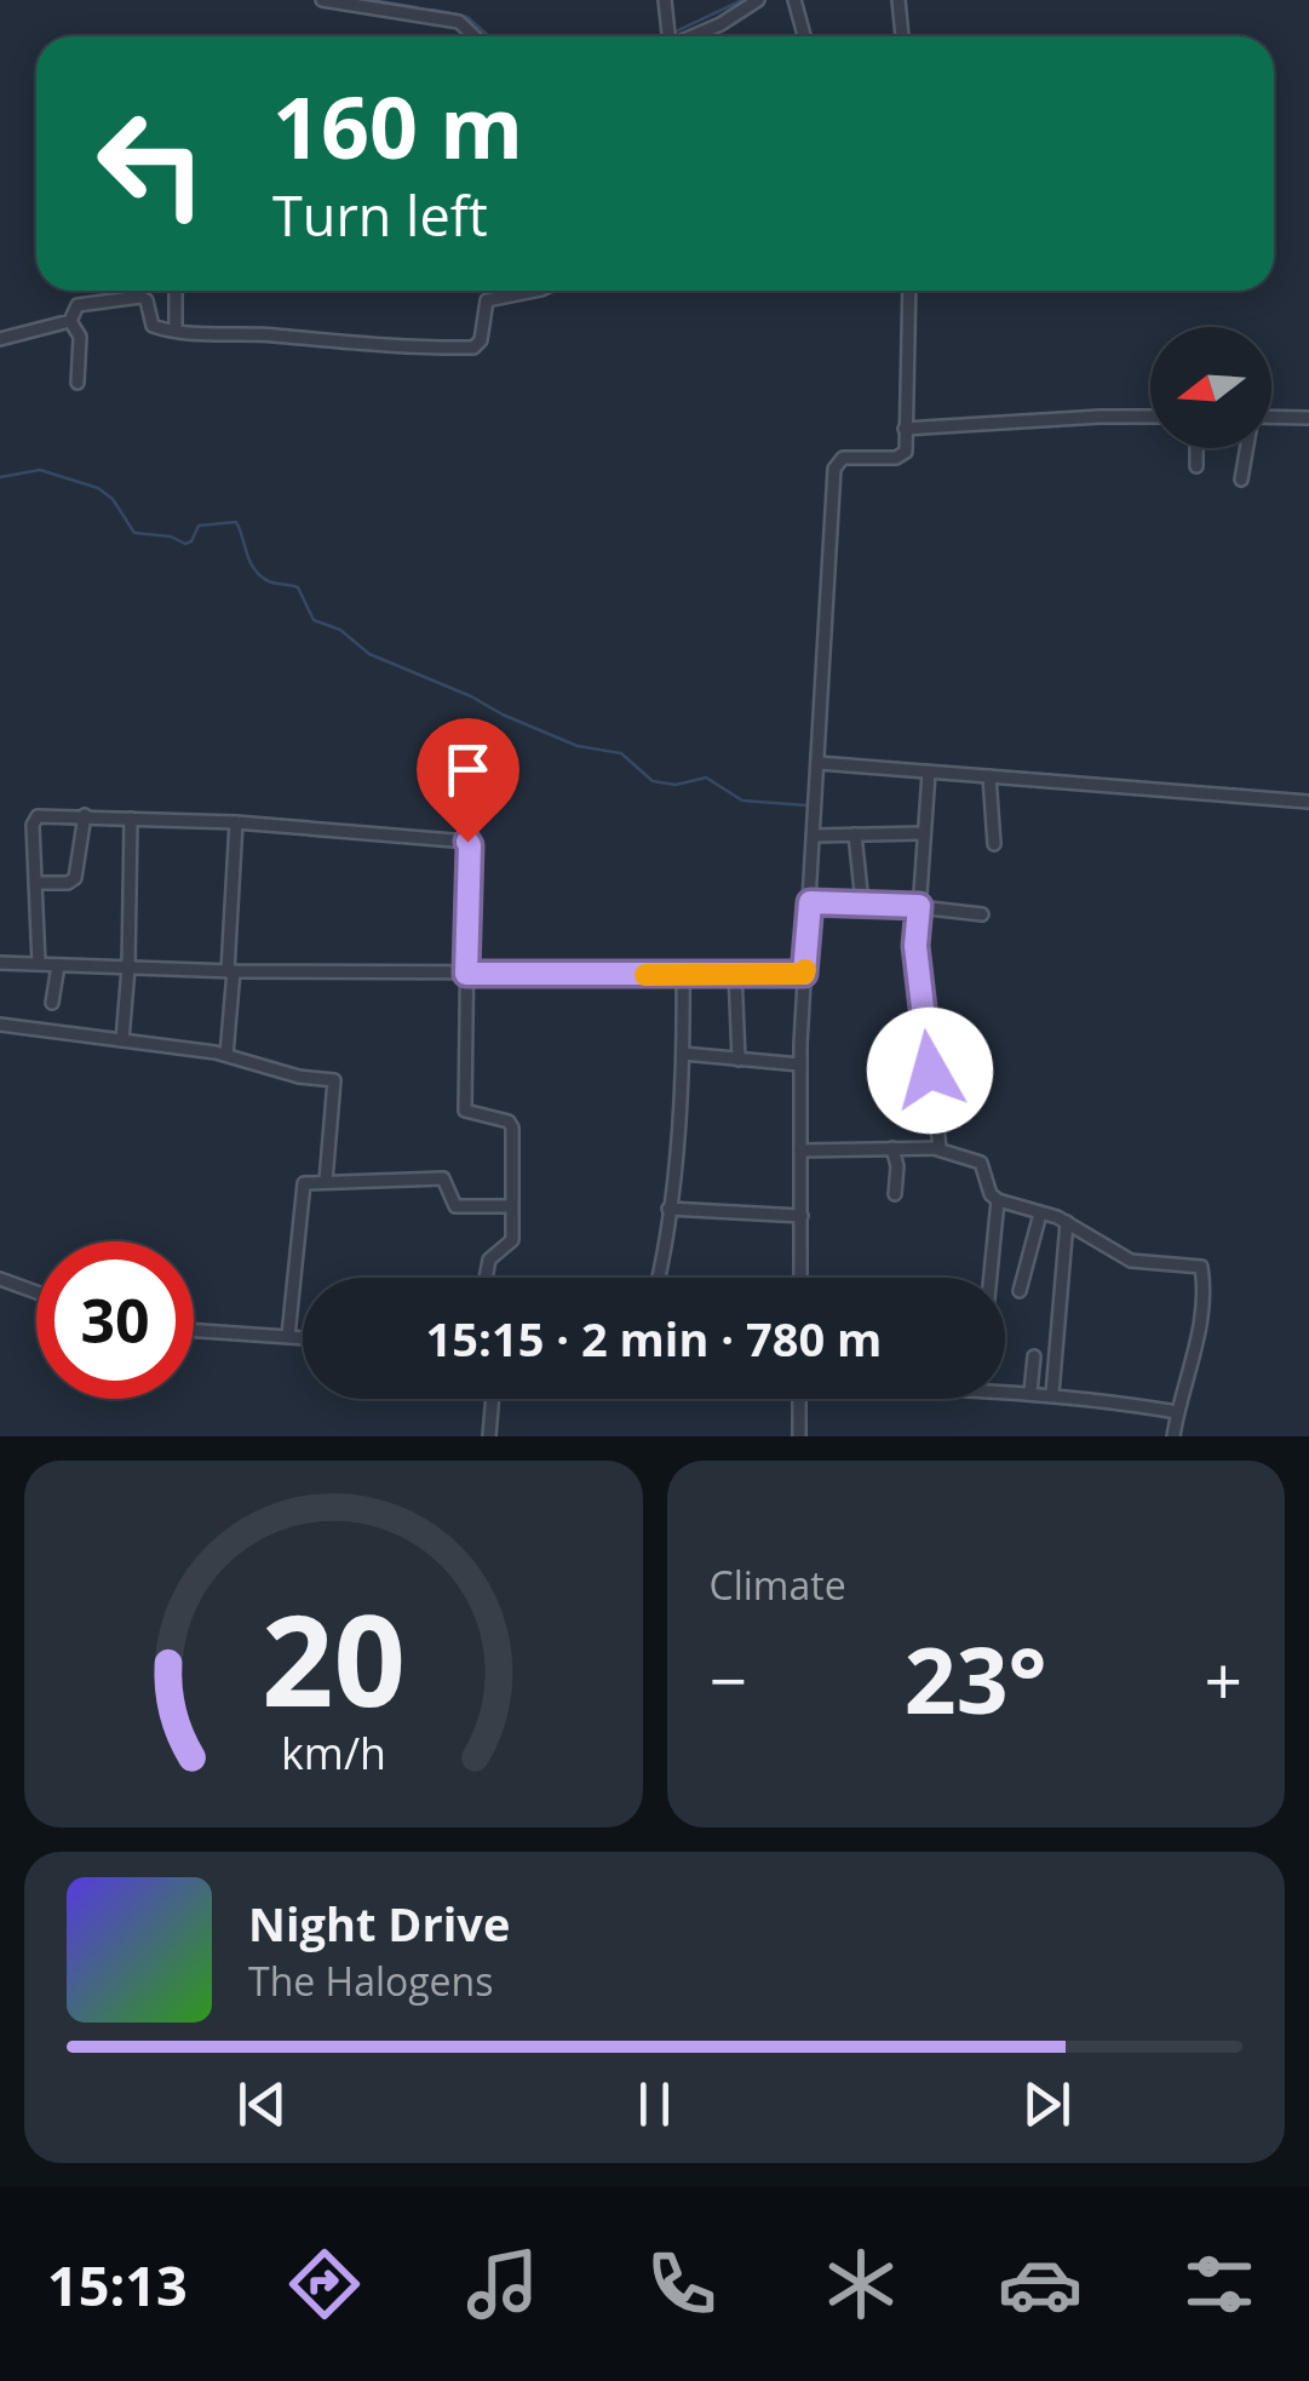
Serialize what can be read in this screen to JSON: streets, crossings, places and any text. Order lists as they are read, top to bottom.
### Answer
{
  "north": "left",
  "page": {
    "turn": ["160 m", "Turn left"],
    "limit": "30",
    "trip": "15:15 · 2 min · 780 m",
    "tile": "Climate",
    "heat": ["−", "23°", "+"],
    "song": ["Night Drive", "The Halogens"],
    "tabs": "15:13",
    "gauge": ["20", "km/h"]
  }
}
